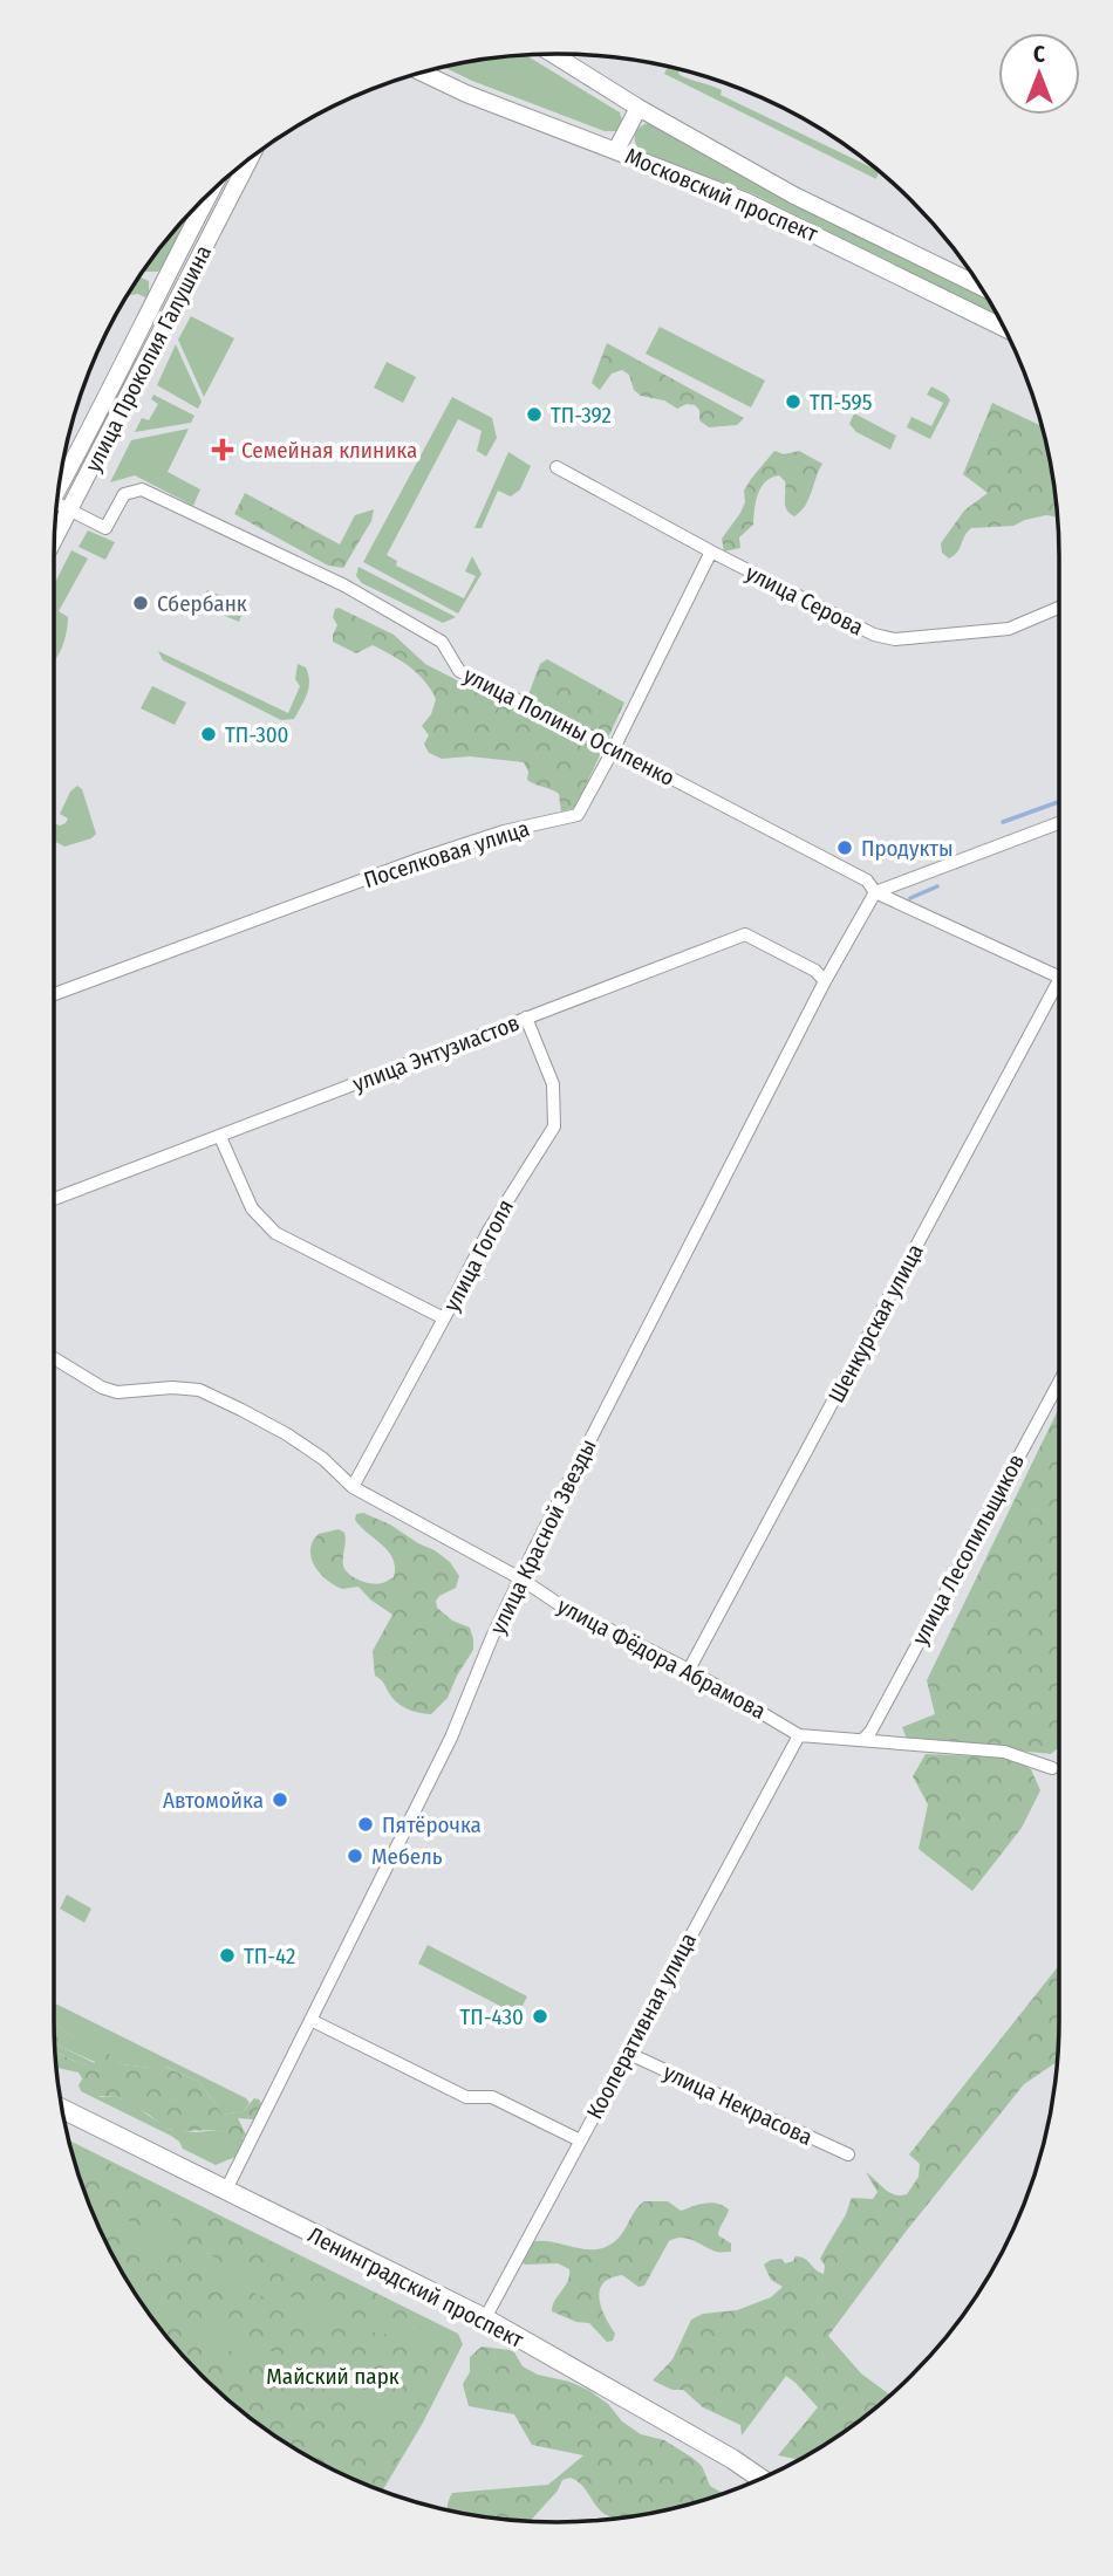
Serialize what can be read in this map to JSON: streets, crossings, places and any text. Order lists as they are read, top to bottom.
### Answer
{
  "streets": {
    "main road": ["Московский проспект", "улица Прокопия Галушина", "Ленинградский проспект"],
    "street": [
      "улица Серова",
      "улица Полины Осипенко",
      "Поселковая улица",
      "улица Энтузиастов",
      "улица Гоголя",
      "Шенкурская улица",
      "улица Красной Звезды",
      "улица Лесопильщиков",
      "улица Фёдора Абрамова",
      "Кооперативная улица",
      "улица Некрасова"
    ]
  },
  "crossings": [
    ["улица Прокопия Галушина", "улица Полины Осипенко"],
    ["улица Серова", "Поселковая улица"],
    ["улица Полины Осипенко", "Поселковая улица"],
    ["улица Полины Осипенко", "улица Красной Звезды"],
    ["улица Энтузиастов", "улица Гоголя"],
    ["улица Энтузиастов", "улица Красной Звезды"],
    ["улица Гоголя", "улица Фёдора Абрамова"],
    ["Шенкурская улица", "улица Фёдора Абрамова"],
    ["улица Красной Звезды", "улица Фёдора Абрамова"],
    ["улица Красной Звезды", "Ленинградский проспект"],
    ["улица Лесопильщиков", "улица Фёдора Абрамова"],
    ["улица Фёдора Абрамова", "Кооперативная улица"],
    ["Кооперативная улица", "улица Некрасова"],
    ["Кооперативная улица", "Ленинградский проспект"]
  ],
  "parks": ["Майский парк"],
  "places": {
    "other": [
      "ТП-595",
      "ТП-392",
      "Сбербанк",
      "ТП-300",
      "Продукты",
      "Автомойка",
      "Пятёрочка",
      "Мебель",
      "ТП-42",
      "ТП-430"
    ],
    "health": ["Семейная клиника"]
  },
  "north": "top"
}
